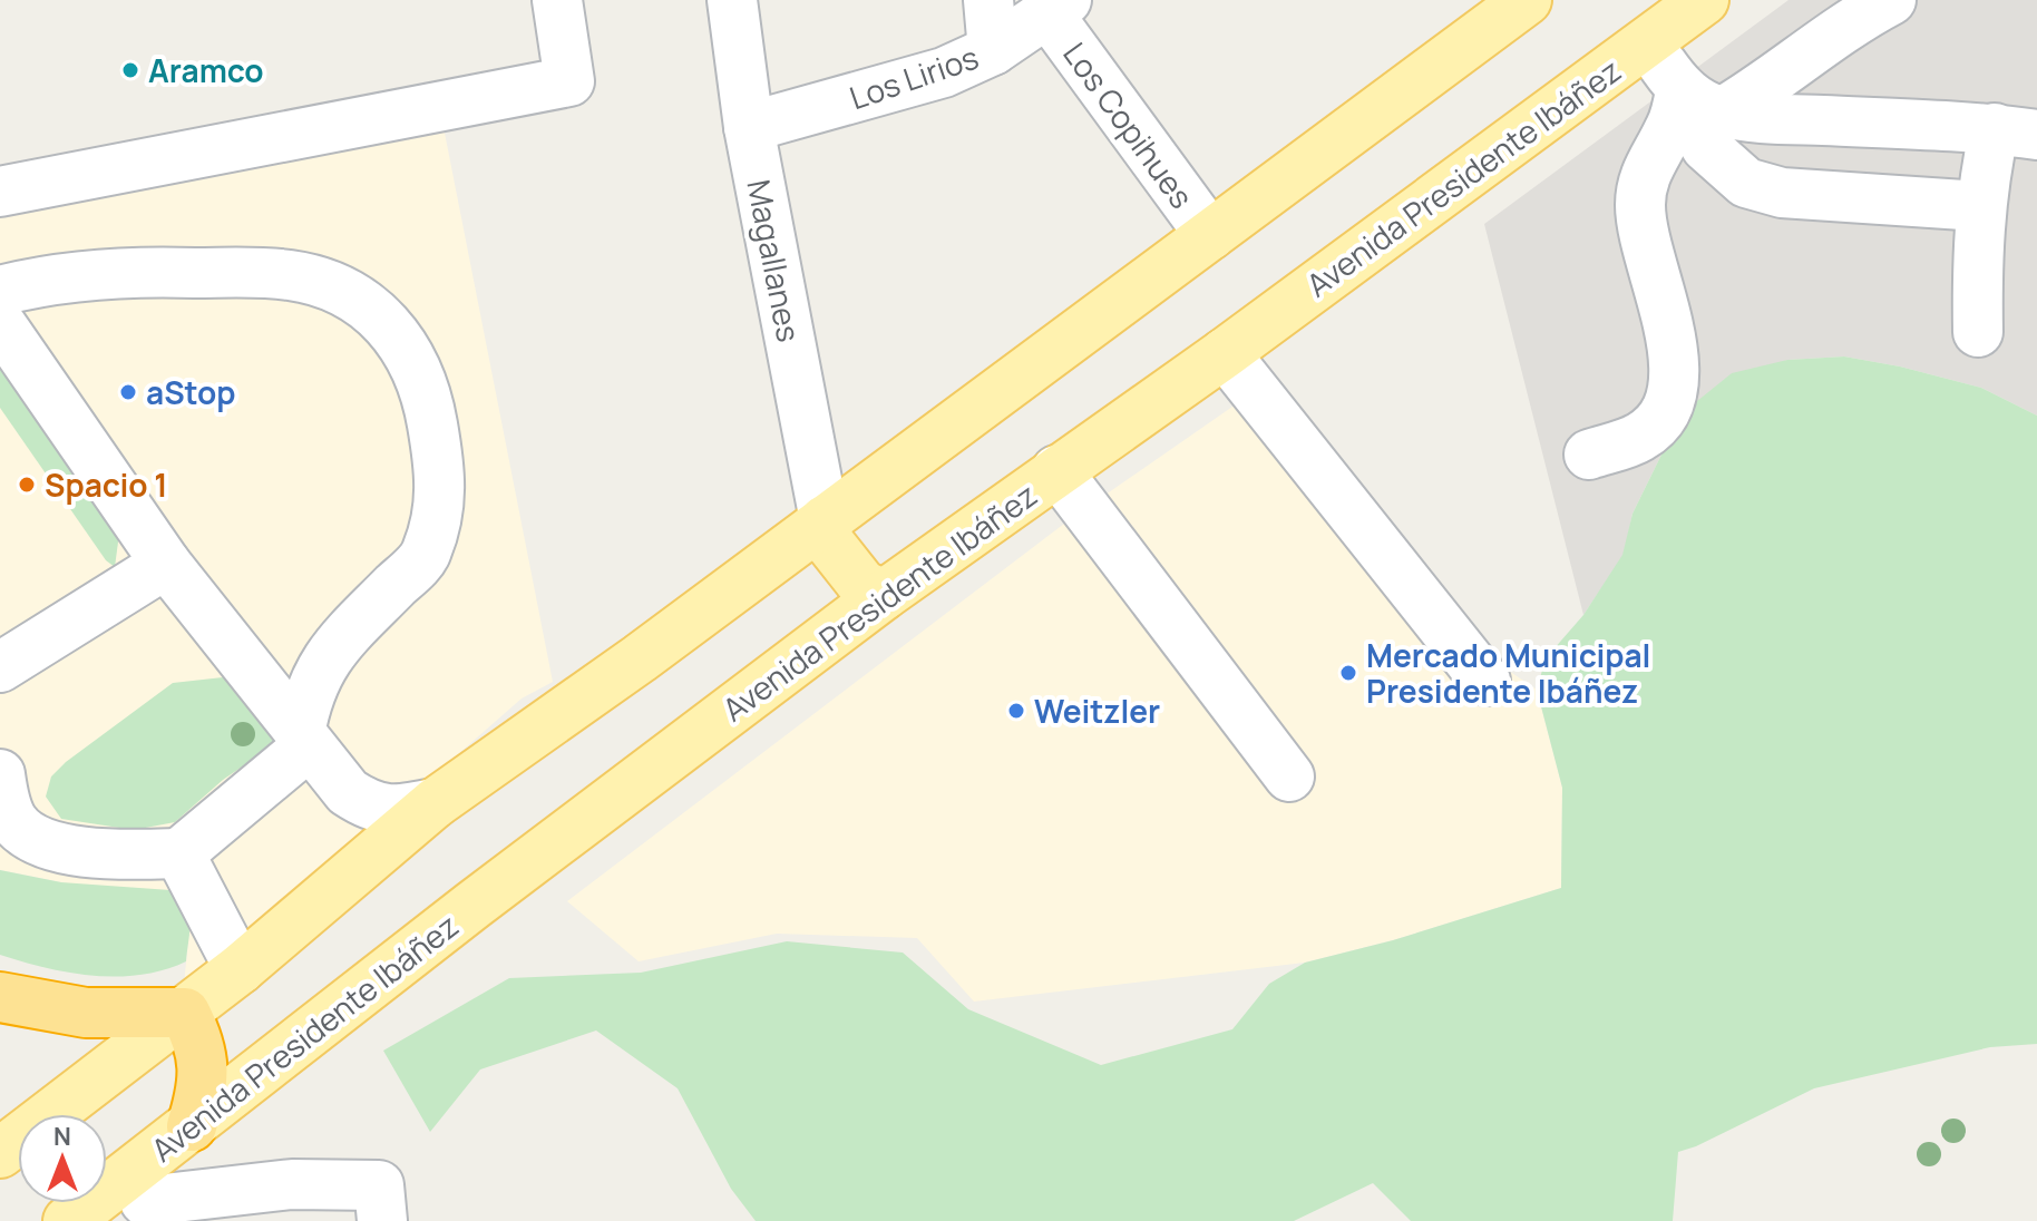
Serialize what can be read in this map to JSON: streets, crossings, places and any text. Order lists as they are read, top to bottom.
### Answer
{
  "streets": {
    "main road": ["Avenida Presidente Ibáñez"],
    "street": ["Los Lirios", "Los Copihues", "Magallanes"]
  },
  "crossings": [
    ["Los Lirios", "Los Copihues"],
    ["Los Lirios", "Magallanes"]
  ],
  "places": [
    "Aramco",
    "aStop",
    "Spacio 1",
    "Mercado Municipal Presidente Ibáñez",
    "Weitzler"
  ],
  "north": "top"
}
